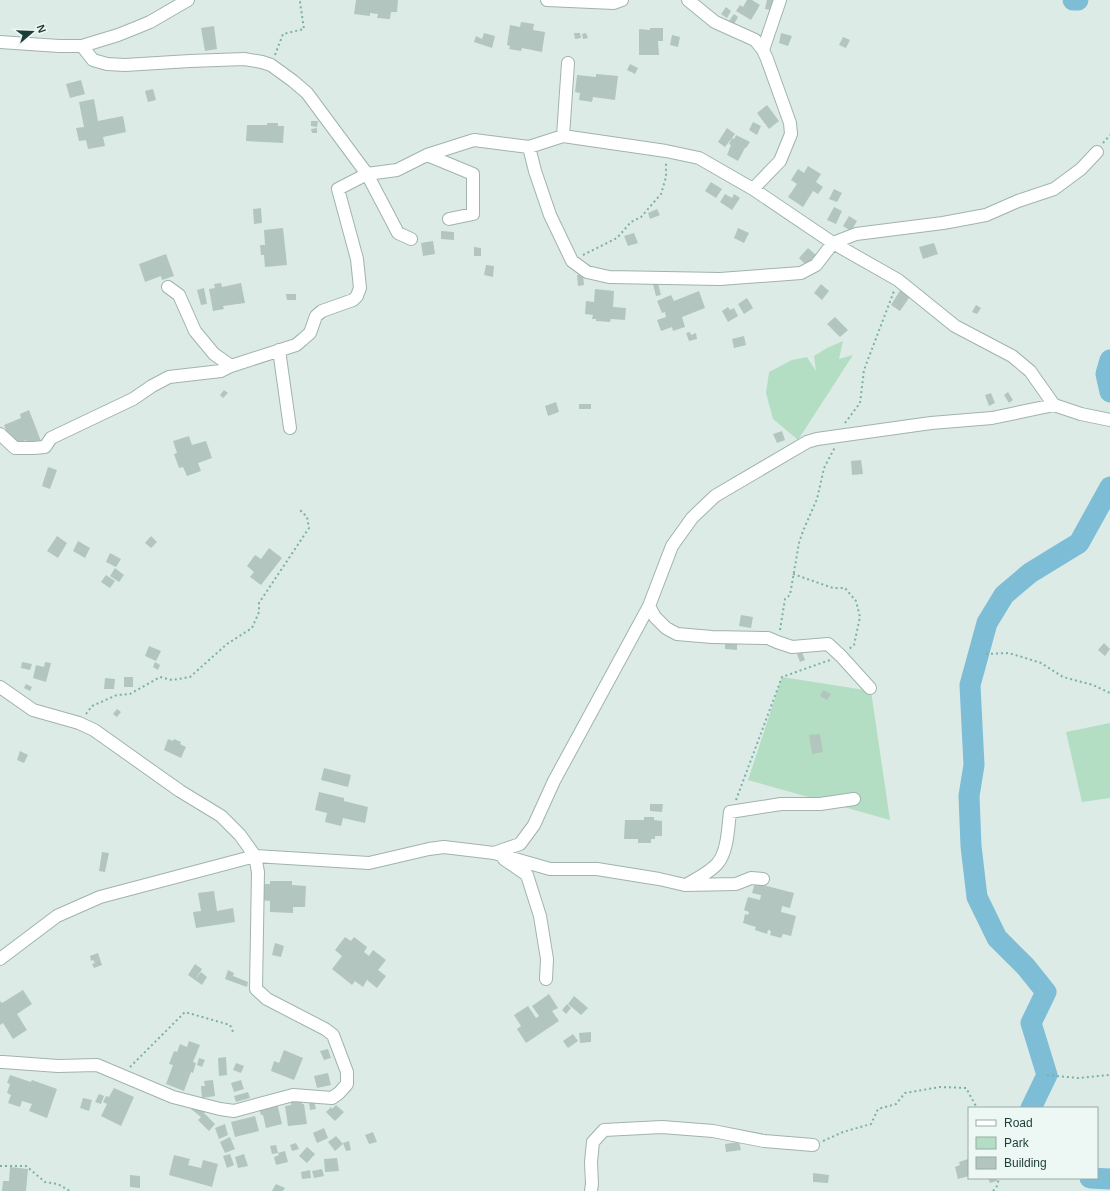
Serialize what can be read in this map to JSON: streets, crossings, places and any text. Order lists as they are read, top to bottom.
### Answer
{
  "legend": ["Road", "Park", "Building"],
  "north": "right"
}
